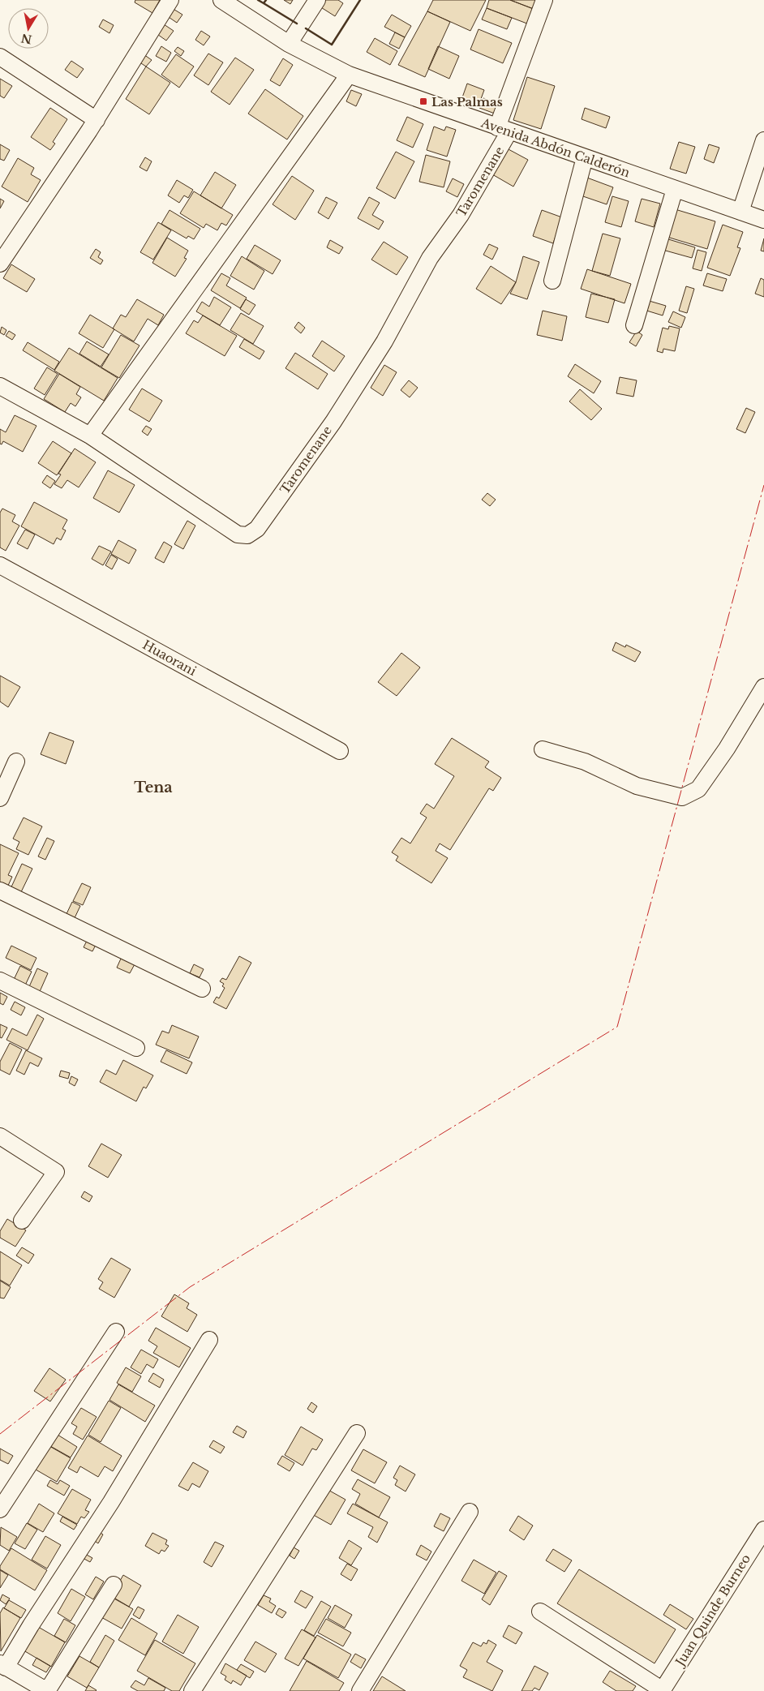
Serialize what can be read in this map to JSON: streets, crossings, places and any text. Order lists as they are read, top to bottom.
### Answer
{
  "streets": {
    "street": [
      "Avenida Abdón Calderón",
      "Taromenane",
      "Huaorani",
      "Juan Quinde Burneo"
    ]
  },
  "crossings": [
    ["Avenida Abdón Calderón", "Taromenane"]
  ],
  "districts": ["Tena"],
  "places": {
    "transit": ["Las Palmas"]
  },
  "north": "bottom"
}
